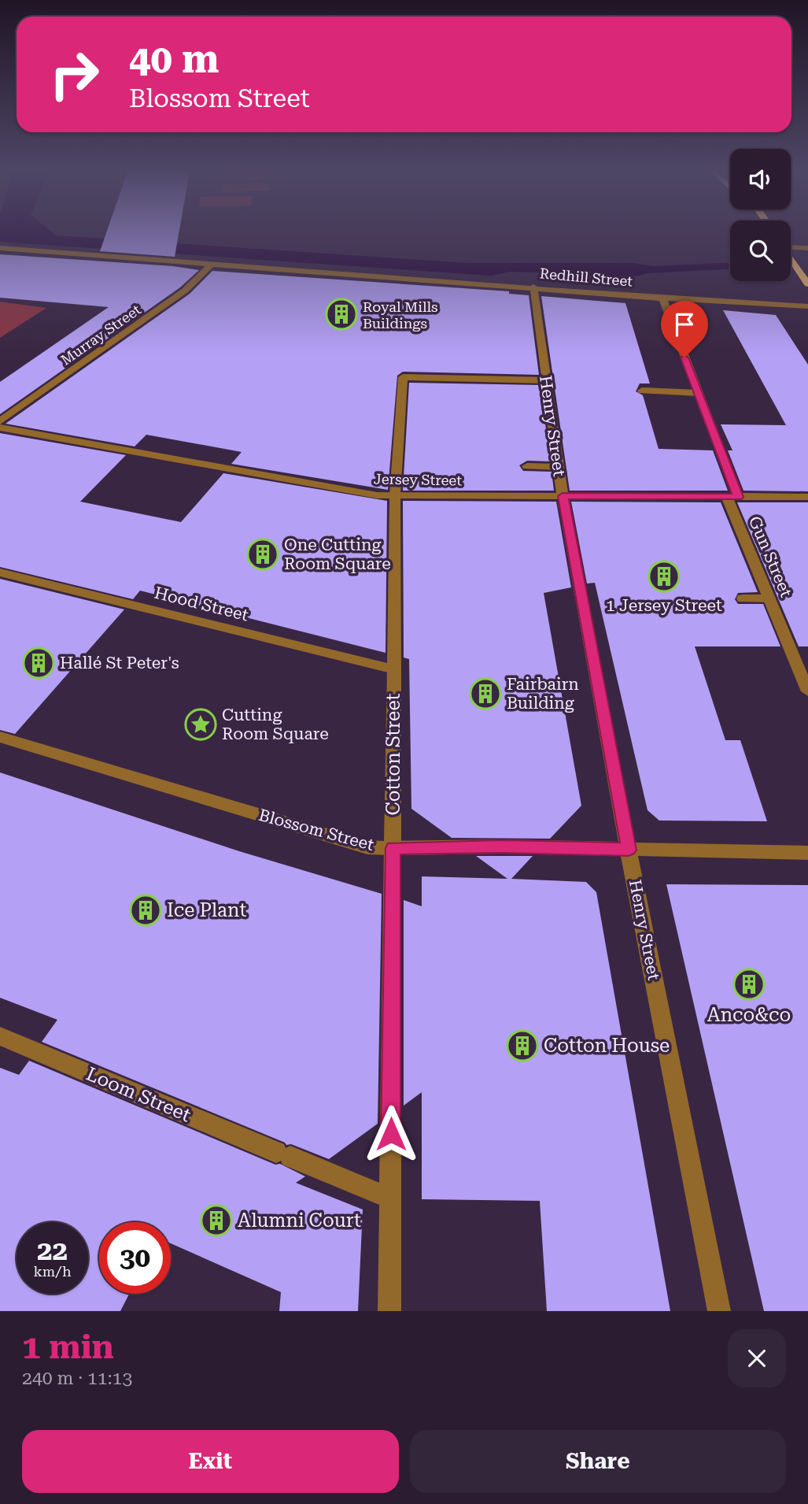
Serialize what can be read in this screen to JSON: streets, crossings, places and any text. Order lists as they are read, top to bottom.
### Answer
{
  "streets": {
    "street": [
      "Redhill Street",
      "Murray Street",
      "Henry Street",
      "Jersey Street",
      "Gun Street",
      "Hood Street",
      "Cotton Street",
      "Blossom Street",
      "Loom Street"
    ]
  },
  "crossings": [
    ["Redhill Street", "Murray Street"],
    ["Redhill Street", "Henry Street"],
    ["Redhill Street", "Gun Street"],
    ["Henry Street", "Jersey Street"],
    ["Henry Street", "Cotton Street"],
    ["Henry Street", "Blossom Street"],
    ["Jersey Street", "Gun Street"],
    ["Jersey Street", "Cotton Street"],
    ["Hood Street", "Cotton Street"],
    ["Cotton Street", "Blossom Street"],
    ["Cotton Street", "Loom Street"]
  ],
  "places": {
    "building": [
      "Royal Mills Buildings",
      "One Cutting Room Square",
      "1 Jersey Street",
      "Hallé St Peter's",
      "Fairbairn Building",
      "Ice Plant",
      "Anco&co",
      "Cotton House",
      "Alumni Court"
    ],
    "place": ["Cutting Room Square"]
  },
  "page": {
    "turn": ["40 m", "Blossom Street"],
    "speed": "22 km/h",
    "limit": "30",
    "heading": ["1 min", "240 m · 11:13"],
    "buttons": ["Exit", "Share"]
  }
}
